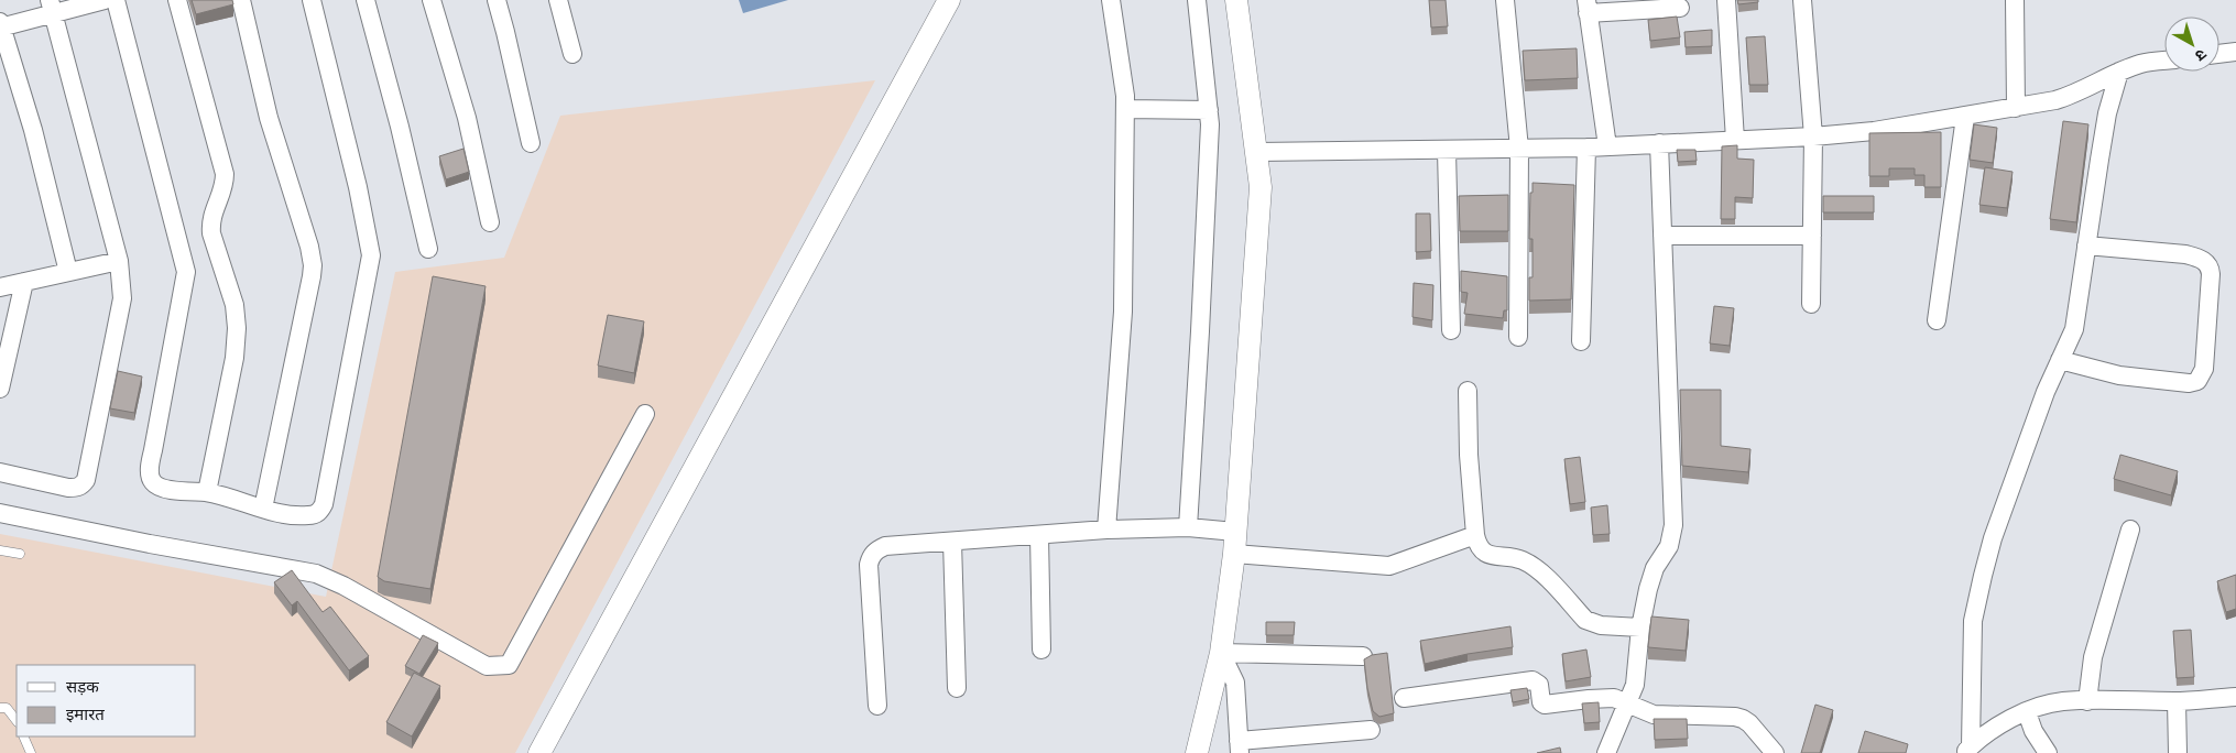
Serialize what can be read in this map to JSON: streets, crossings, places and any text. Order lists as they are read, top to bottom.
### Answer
{
  "legend": ["सड़क", "इमारत"],
  "north": "bottom right"
}
